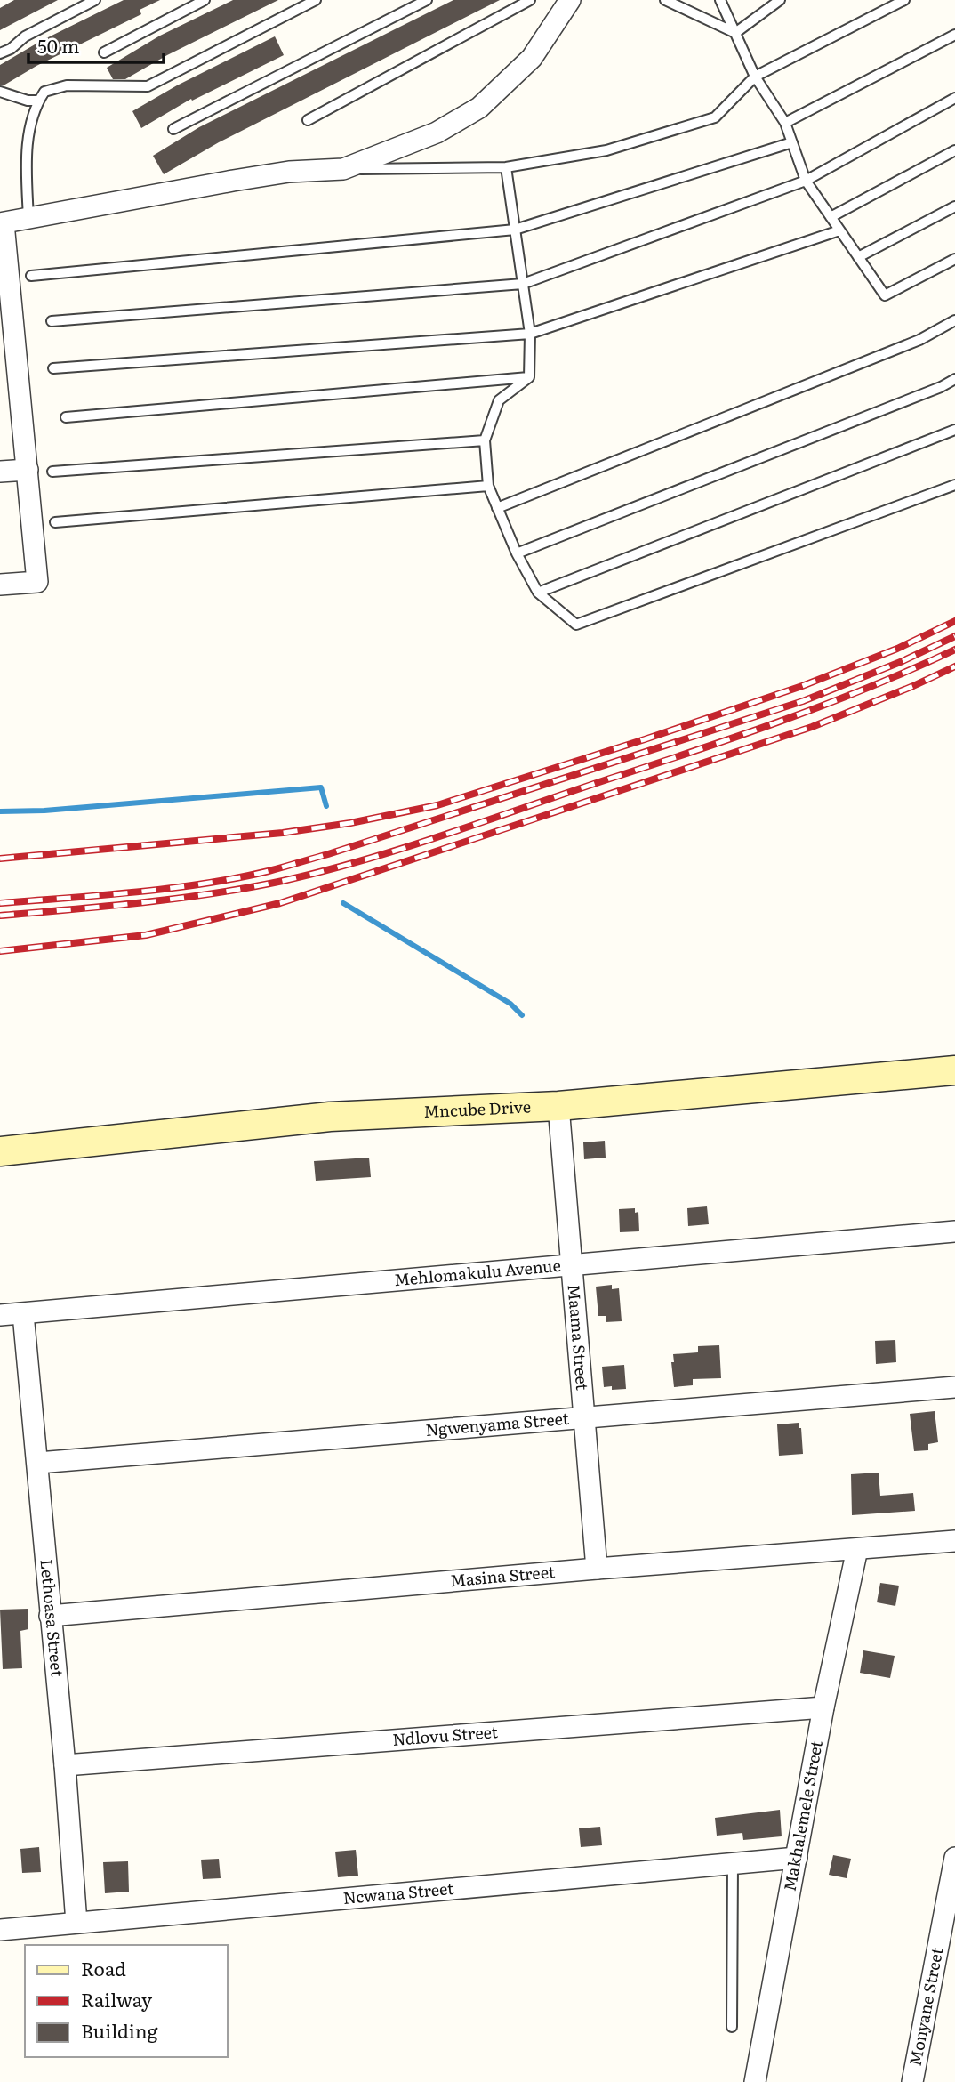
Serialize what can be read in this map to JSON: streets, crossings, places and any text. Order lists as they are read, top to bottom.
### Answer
{
  "streets": {
    "street": [
      "Mncube Drive",
      "Mehlomakulu Avenue",
      "Maama Street",
      "Ngwenyama Street",
      "Masina Street",
      "Lethoasa Street",
      "Ndlovu Street",
      "Makhalemele Street",
      "Ncwana Street",
      "Monyane Street"
    ]
  },
  "crossings": [
    ["Mncube Drive", "Maama Street"],
    ["Mehlomakulu Avenue", "Maama Street"],
    ["Mehlomakulu Avenue", "Lethoasa Street"],
    ["Maama Street", "Ngwenyama Street"],
    ["Maama Street", "Masina Street"],
    ["Ngwenyama Street", "Lethoasa Street"],
    ["Masina Street", "Lethoasa Street"],
    ["Masina Street", "Makhalemele Street"],
    ["Lethoasa Street", "Ndlovu Street"],
    ["Lethoasa Street", "Ncwana Street"],
    ["Ndlovu Street", "Makhalemele Street"],
    ["Makhalemele Street", "Ncwana Street"]
  ],
  "legend": ["Road", "Railway", "Building"],
  "scale_bar": "50 m"
}
